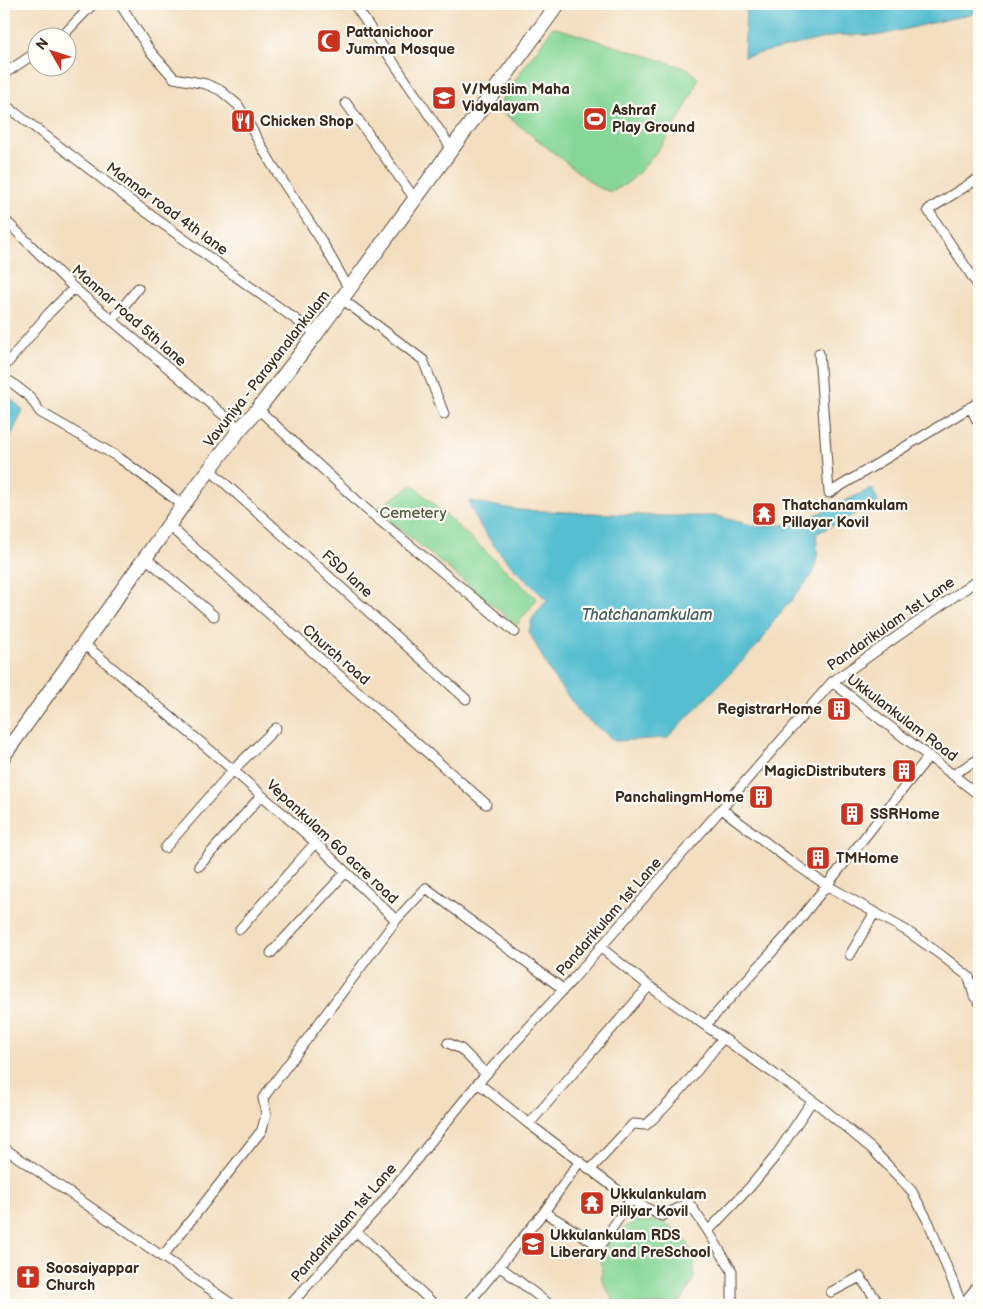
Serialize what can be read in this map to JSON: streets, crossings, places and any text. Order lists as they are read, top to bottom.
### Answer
{
  "streets": {
    "highway": ["Vavuniya - Parayanalankulam"],
    "street": [
      "Mannar road 4th lane",
      "Mannar road 5th lane",
      "FSD lane",
      "Pandarikulam 1st Lane",
      "Church road",
      "Ukkulankulam Road",
      "Vepankulam 60 acre road"
    ]
  },
  "crossings": [
    ["Mannar road 4th lane", "Vavuniya - Parayanalankulam"],
    ["Mannar road 5th lane", "Vavuniya - Parayanalankulam"],
    ["Vavuniya - Parayanalankulam", "FSD lane"],
    ["Vavuniya - Parayanalankulam", "Church road"],
    ["Vavuniya - Parayanalankulam", "Vepankulam 60 acre road"],
    ["Pandarikulam 1st Lane", "Ukkulankulam Road"],
    ["Pandarikulam 1st Lane", "Vepankulam 60 acre road"]
  ],
  "water": ["Thatchanamkulam"],
  "parks": ["Cemetery"],
  "places": {
    "mosque": ["Pattanichoor Jumma Mosque"],
    "school or university": ["V/Muslim Maha Vidyalayam", "Ukkulankulam RDS Liberary and PreSchool"],
    "sports": ["Ashraf Play Ground"],
    "restaurant": ["Chicken Shop"],
    "temple": ["Thatchanamkulam Pillayar Kovil", "Ukkulankulam Pillyar Kovil"],
    "building": [
      "RegistrarHome",
      "MagicDistributers",
      "PanchalingmHome",
      "SSRHome",
      "TMHome"
    ],
    "church": ["Soosaiyappar Church"]
  },
  "north": "top left"
}
